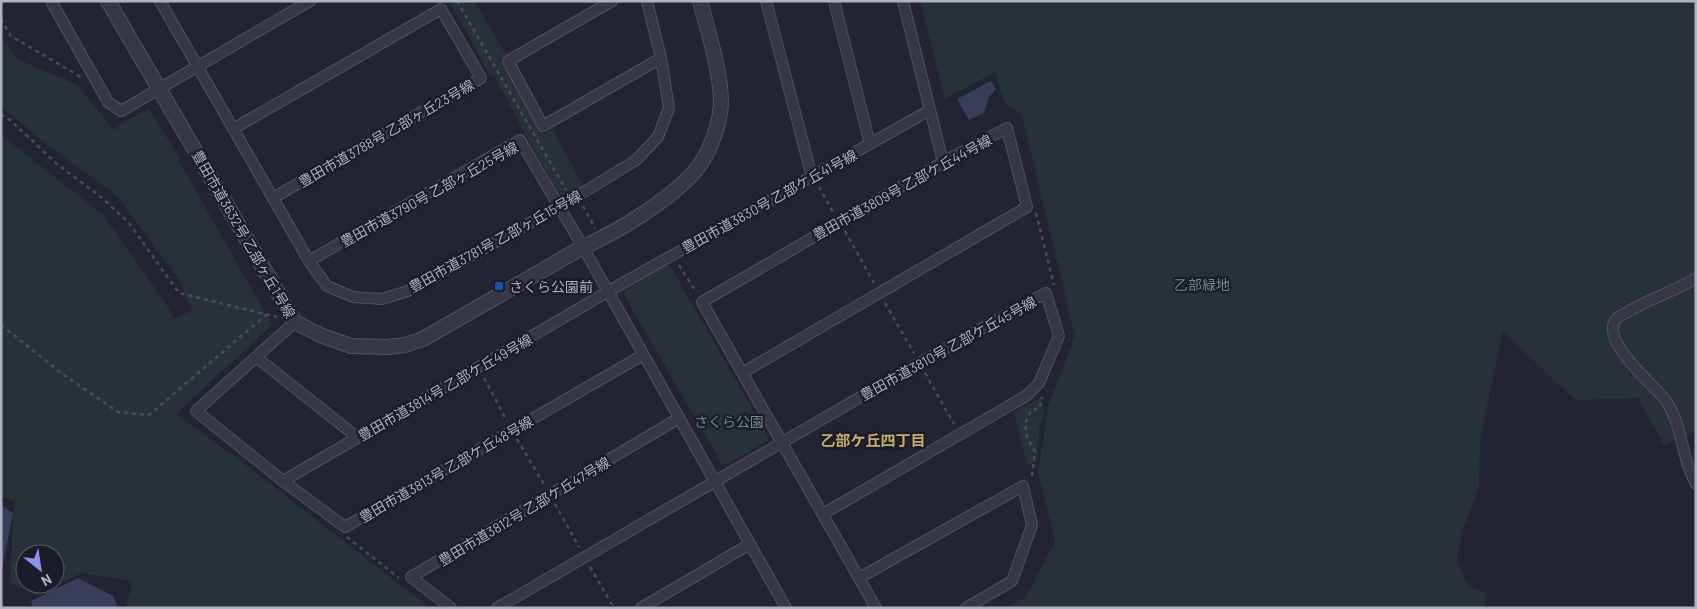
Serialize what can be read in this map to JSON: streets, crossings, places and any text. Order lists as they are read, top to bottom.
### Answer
{
  "streets": {
    "street": [
      "豊田市道3788号 乙部ヶ丘23号線",
      "豊田市道3809号 乙部ケ丘44号線",
      "豊田市道3790号 乙部ヶ丘25号線",
      "豊田市道3830号 乙部ケ丘41号線",
      "豊田市道3632号 乙部ヶ丘1号線",
      "豊田市道3781号 乙部ヶ丘15号線",
      "豊田市道3810号 乙部ケ丘45号線",
      "豊田市道3814号 乙部ケ丘49号線",
      "豊田市道3813号 乙部ケ丘48号線",
      "豊田市道3812号 乙部ケ丘47号線"
    ]
  },
  "crossings": [
    ["豊田市道3788号 乙部ヶ丘23号線", "豊田市道3781号 乙部ヶ丘15号線"],
    ["豊田市道3790号 乙部ヶ丘25号線", "豊田市道3830号 乙部ケ丘41号線"],
    ["豊田市道3790号 乙部ヶ丘25号線", "豊田市道3632号 乙部ヶ丘1号線"],
    ["豊田市道3790号 乙部ヶ丘25号線", "豊田市道3781号 乙部ヶ丘15号線"],
    ["豊田市道3790号 乙部ヶ丘25号線", "豊田市道3810号 乙部ケ丘45号線"],
    ["豊田市道3790号 乙部ヶ丘25号線", "豊田市道3814号 乙部ケ丘49号線"],
    ["豊田市道3790号 乙部ヶ丘25号線", "豊田市道3813号 乙部ケ丘48号線"],
    ["豊田市道3790号 乙部ヶ丘25号線", "豊田市道3812号 乙部ケ丘47号線"],
    ["豊田市道3830号 乙部ケ丘41号線", "豊田市道3814号 乙部ケ丘49号線"],
    ["豊田市道3632号 乙部ヶ丘1号線", "豊田市道3813号 乙部ケ丘48号線"],
    ["豊田市道3814号 乙部ケ丘49号線", "豊田市道3813号 乙部ケ丘48号線"]
  ],
  "districts": ["乙部ケ丘四丁目"],
  "parks": ["乙部緑地", "さくら公園"],
  "places": {
    "transit": ["さくら公園前"]
  },
  "north": "bottom right"
}
